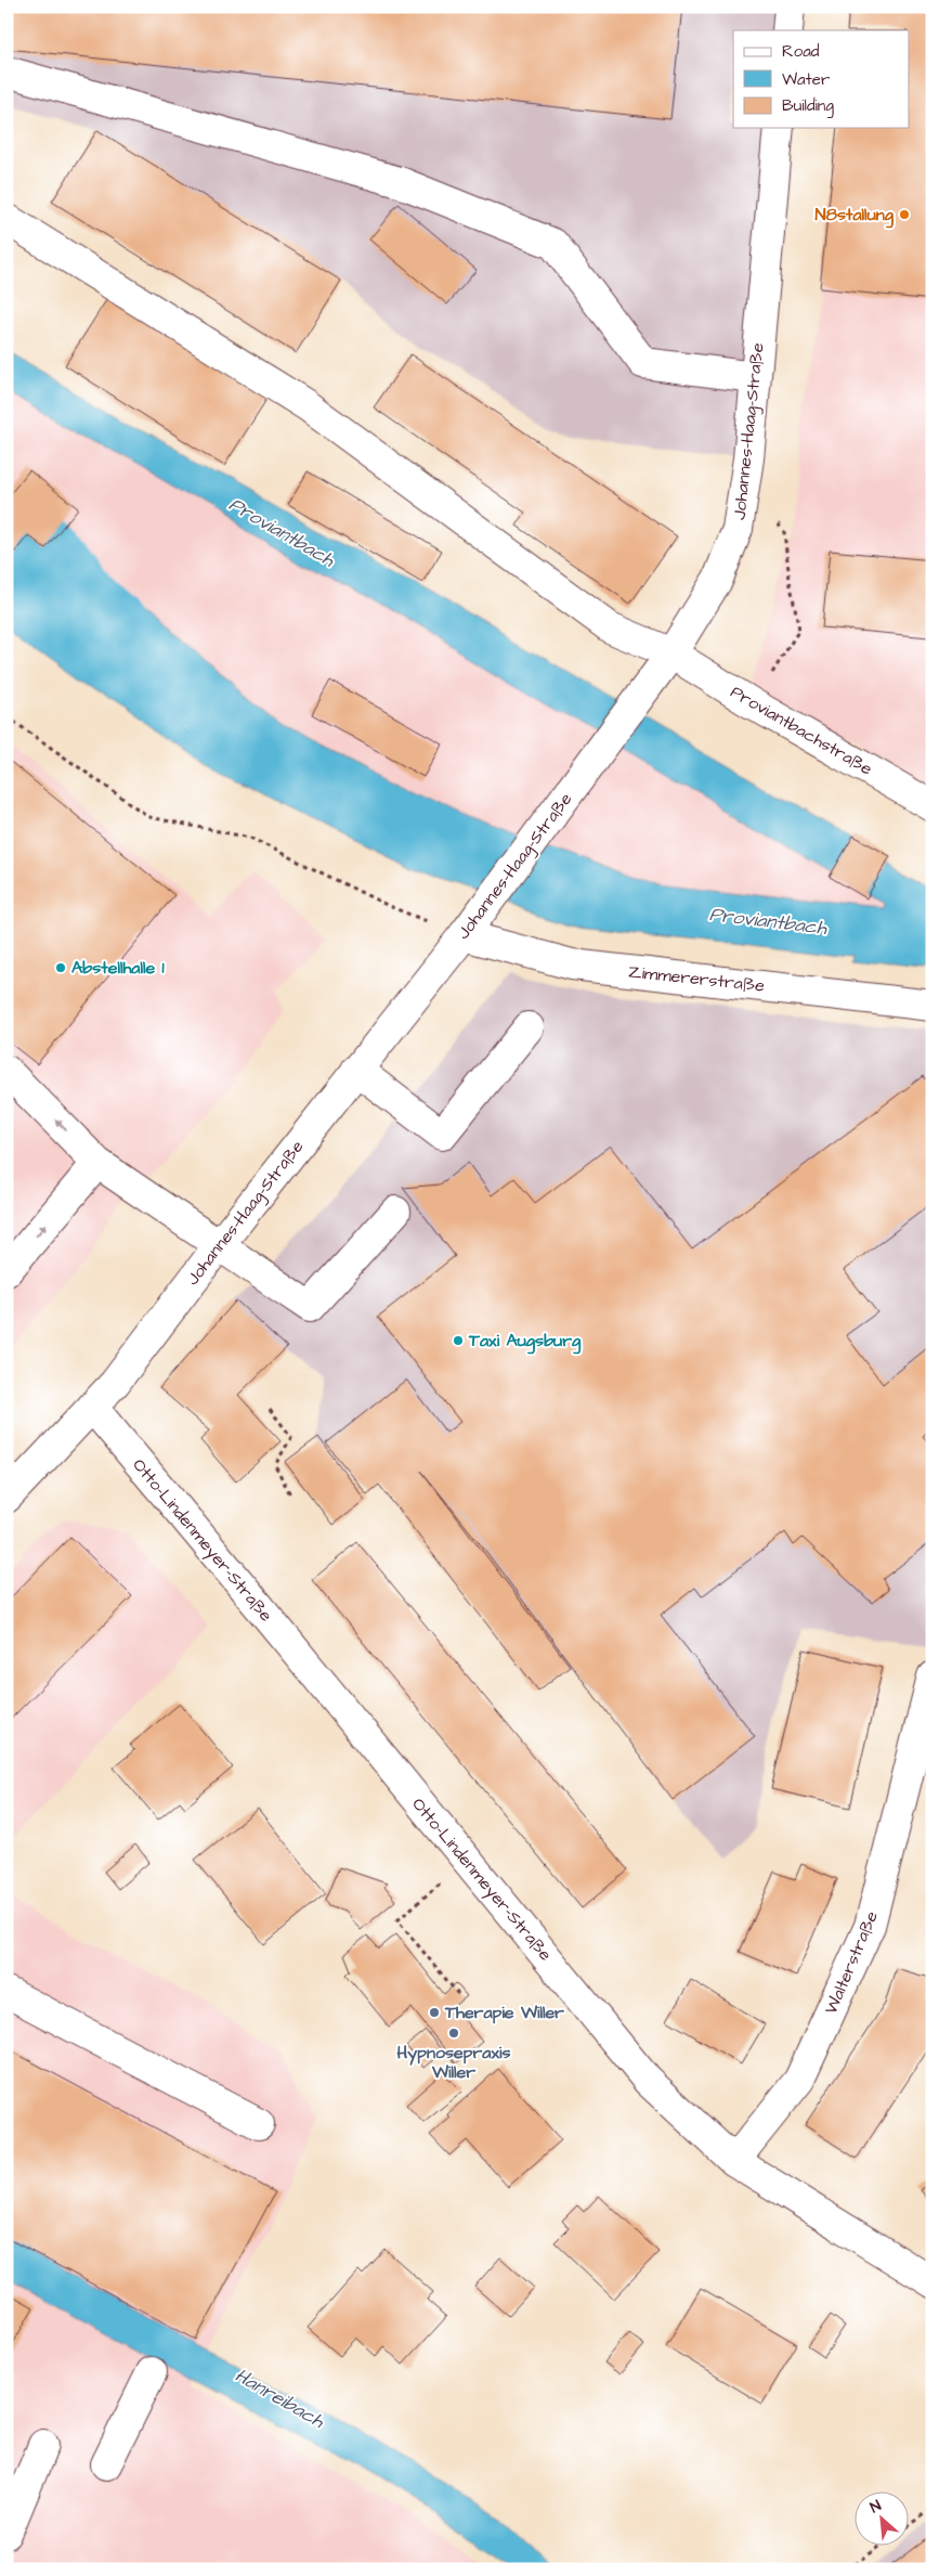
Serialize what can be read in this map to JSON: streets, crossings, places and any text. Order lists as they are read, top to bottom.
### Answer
{
  "streets": {
    "street": [
      "Johannes-Haag-Straße",
      "Proviantbachstraße",
      "Zimmererstraße",
      "Otto-Lindenmeyer-Straße",
      "Walterstraße"
    ]
  },
  "crossings": [
    ["Johannes-Haag-Straße", "Proviantbachstraße"],
    ["Johannes-Haag-Straße", "Zimmererstraße"],
    ["Johannes-Haag-Straße", "Otto-Lindenmeyer-Straße"],
    ["Otto-Lindenmeyer-Straße", "Walterstraße"]
  ],
  "water": ["Proviantbach", "Hanreibach"],
  "places": [
    "N8stallung",
    "Abstellhalle 1",
    "Taxi Augsburg",
    "Therapie Willer",
    "Hypnosepraxis Willer"
  ],
  "legend": ["Road", "Water", "Building"],
  "north": "top left"
}
